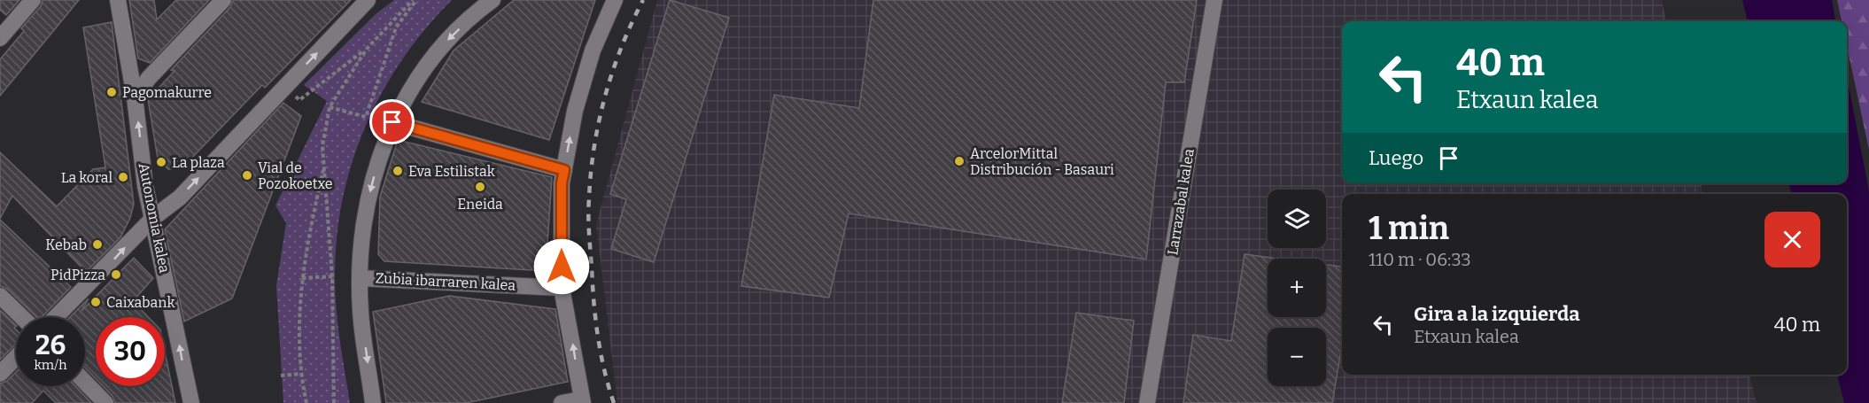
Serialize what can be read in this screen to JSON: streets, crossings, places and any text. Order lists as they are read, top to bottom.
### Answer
{
  "streets": {
    "street": ["Larrazabal kalea", "Autonomia kalea", "Zubia ibarraren kalea"]
  },
  "one_way": ["Autonomia kalea"],
  "places": [
    "Pagomakurre",
    "ArcelorMittal Distribución - Basauri",
    "La plaza",
    "Eva Estilistak",
    "Vial de Pozokoetxe",
    "La koral",
    "Eneida",
    "Kebab",
    "PidPizza",
    "Caixabank"
  ],
  "page": {
    "turn": ["40 m", "Etxaun kalea"],
    "then": "Luego",
    "map_buttons": ["+", "−"],
    "heading": ["1 min", "110 m · 06:33"],
    "list": [
      {
        "name": "Gira a la izquierda",
        "note": "Etxaun kalea",
        "value": "40 m"
      }
    ],
    "speed": "26 km/h",
    "limit": "30"
  }
}
